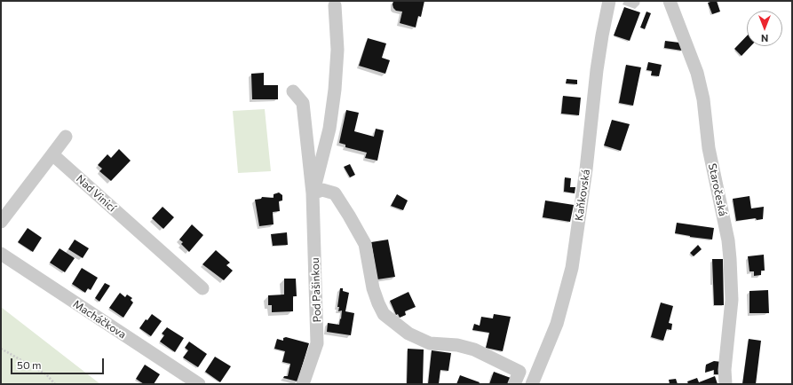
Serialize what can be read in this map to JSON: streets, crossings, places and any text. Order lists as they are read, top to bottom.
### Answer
{
  "streets": {
    "street": [
      "Staročeská",
      "Nad Vinicí",
      "Kaňkovská",
      "Pod Pašinkou",
      "Macháčkova"
    ]
  },
  "scale_bar": "50 m",
  "north": "bottom"
}
